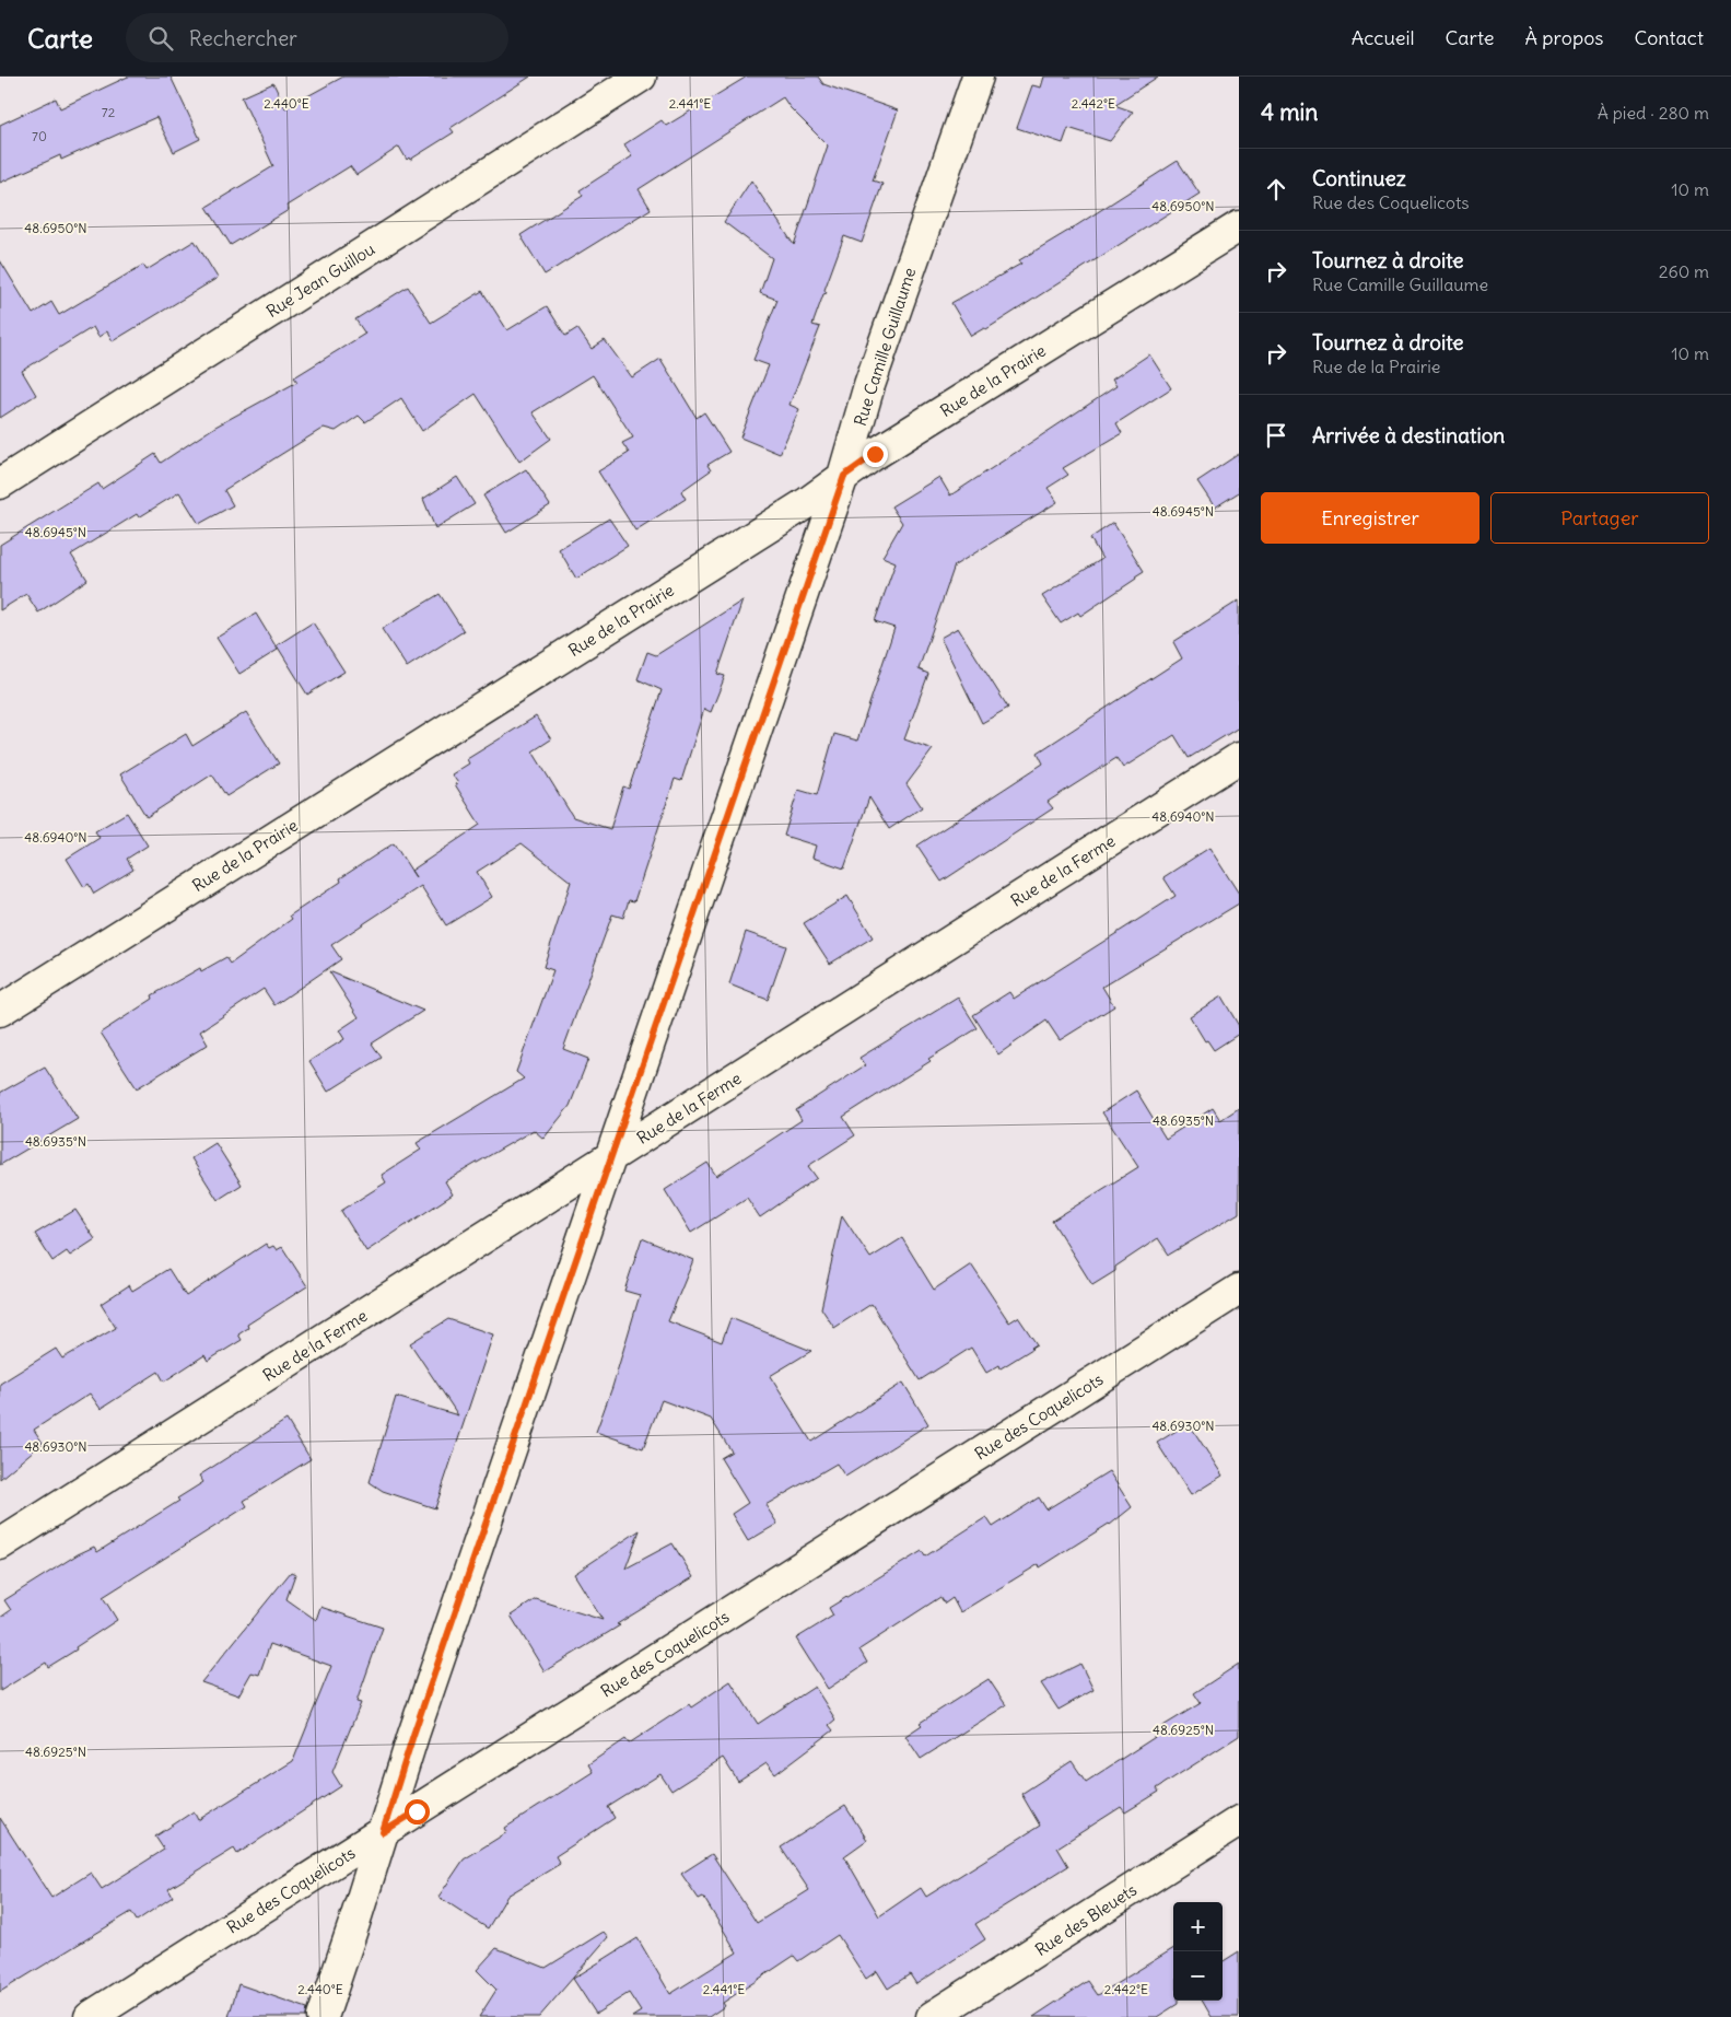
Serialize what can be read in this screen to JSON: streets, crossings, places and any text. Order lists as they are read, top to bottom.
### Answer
{
  "streets": {
    "street": [
      "Rue Jean Guillou",
      "Rue Camille Guillaume",
      "Rue de la Prairie",
      "Rue de la Ferme",
      "Rue des Coquelicots",
      "Rue des Bleuets"
    ]
  },
  "crossings": [
    ["Rue Camille Guillaume", "Rue de la Prairie"],
    ["Rue Camille Guillaume", "Rue de la Ferme"],
    ["Rue Camille Guillaume", "Rue des Coquelicots"]
  ],
  "house_numbers": ["72", "70"],
  "page": {
    "header": "Carte",
    "search": "Rechercher",
    "nav": [
      "Accueil",
      "Carte",
      "À propos",
      "Contact"
    ],
    "heading": ["4 min", "À pied · 280 m"],
    "list": [
      ["Continuez", "Rue des Coquelicots", "10 m"],
      ["Tournez à droite", "Rue Camille Guillaume", "260 m"],
      ["Tournez à droite", "Rue de la Prairie", "10 m"],
      "Arrivée à destination"
    ],
    "buttons": ["Enregistrer", "Partager"],
    "map_buttons": ["+", "−"]
  },
  "coordinates": [
    "2.440°E",
    "2.441°E",
    "2.442°E",
    "48.6950°N",
    "48.6945°N",
    "48.6940°N",
    "48.6935°N",
    "48.6930°N",
    "48.6925°N"
  ]
}
